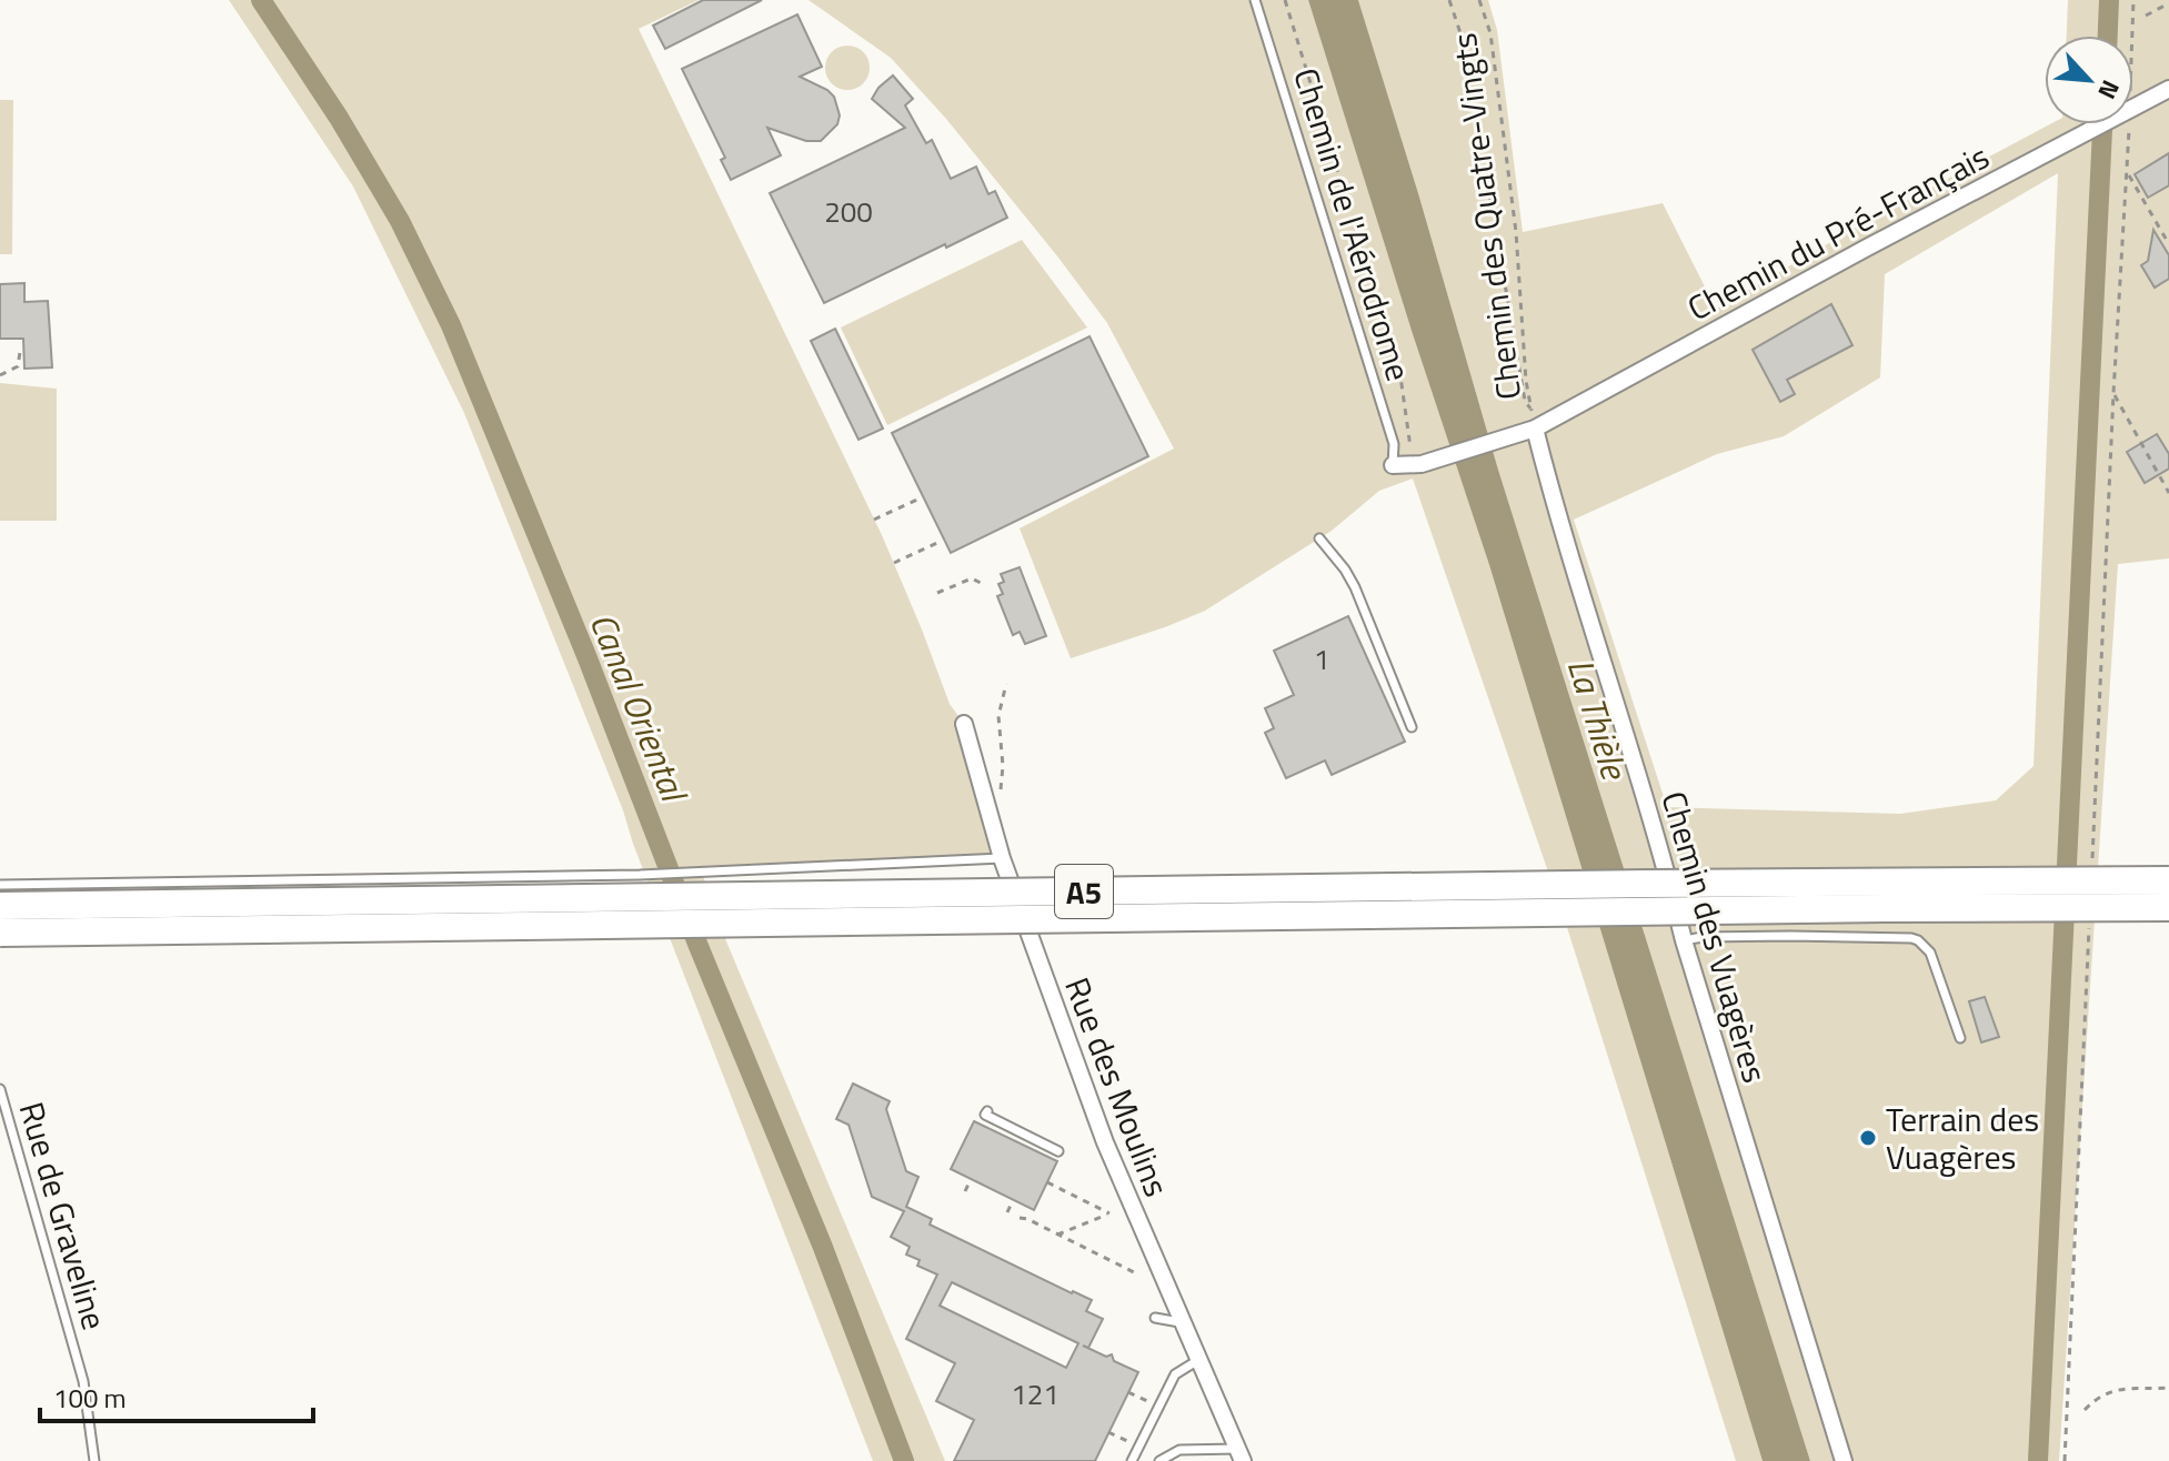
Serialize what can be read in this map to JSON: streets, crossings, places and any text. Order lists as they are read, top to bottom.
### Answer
{
  "streets": {
    "highway": ["A5"],
    "street": ["Chemin du Pré-Français", "Chemin des Vuagères", "Rue des Moulins"],
    "lane": ["Chemin de l'Aérodrome", "Rue de Graveline"],
    "path": ["Chemin des Quatre-Vingts"]
  },
  "crossings": [
    ["Chemin des Quatre-Vingts", "Chemin du Pré-Français"],
    ["Chemin des Quatre-Vingts", "Chemin des Vuagères"],
    ["Chemin de l'Aérodrome", "Chemin du Pré-Français"],
    ["Chemin du Pré-Français", "Chemin des Vuagères"]
  ],
  "water": ["Canal Oriental", "La Thièle"],
  "places": ["Terrain des Vuagères"],
  "house_numbers": ["200", "1", "121"],
  "scale_bar": "100 m",
  "north": "bottom right"
}
